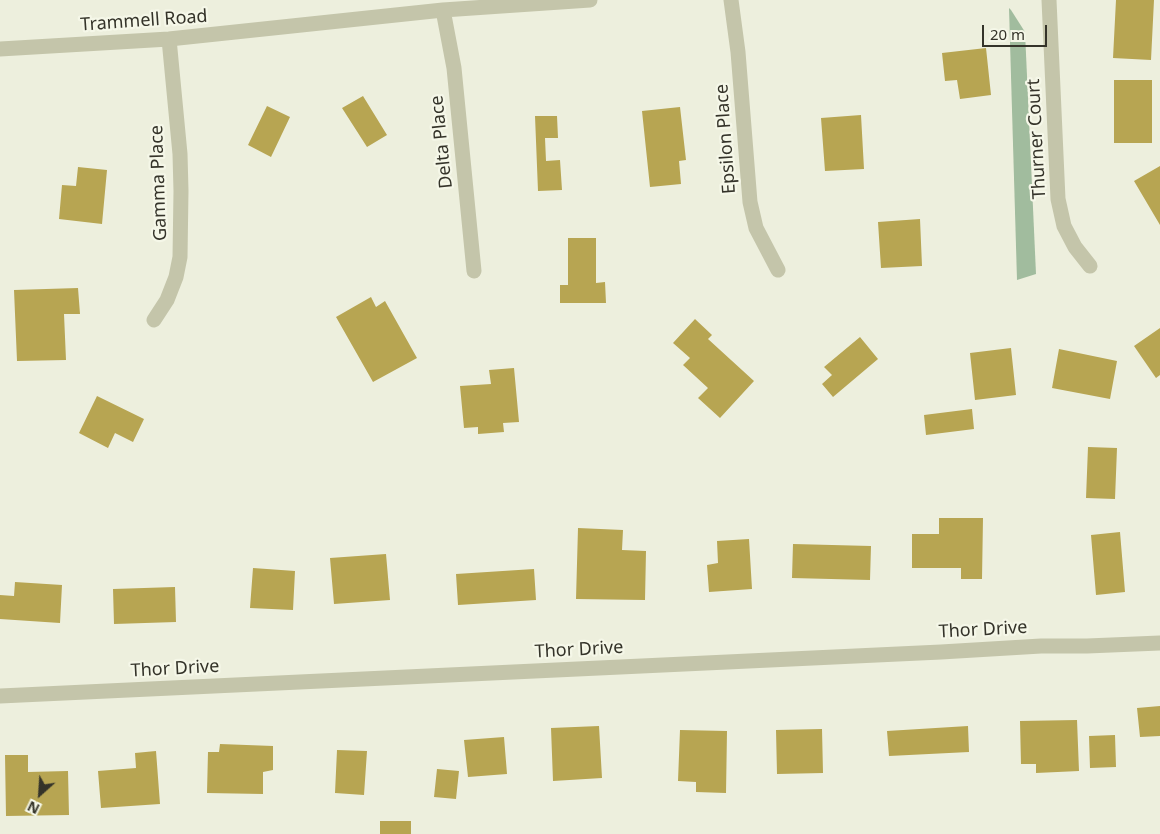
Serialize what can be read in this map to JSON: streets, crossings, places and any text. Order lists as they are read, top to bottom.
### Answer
{
  "streets": {
    "street": [
      "Trammell Road",
      "Epsilon Place",
      "Thurner Court",
      "Delta Place",
      "Gamma Place",
      "Thor Drive"
    ]
  },
  "crossings": [
    ["Trammell Road", "Delta Place"],
    ["Trammell Road", "Gamma Place"]
  ],
  "scale_bar": "20 m",
  "north": "bottom left"
}
